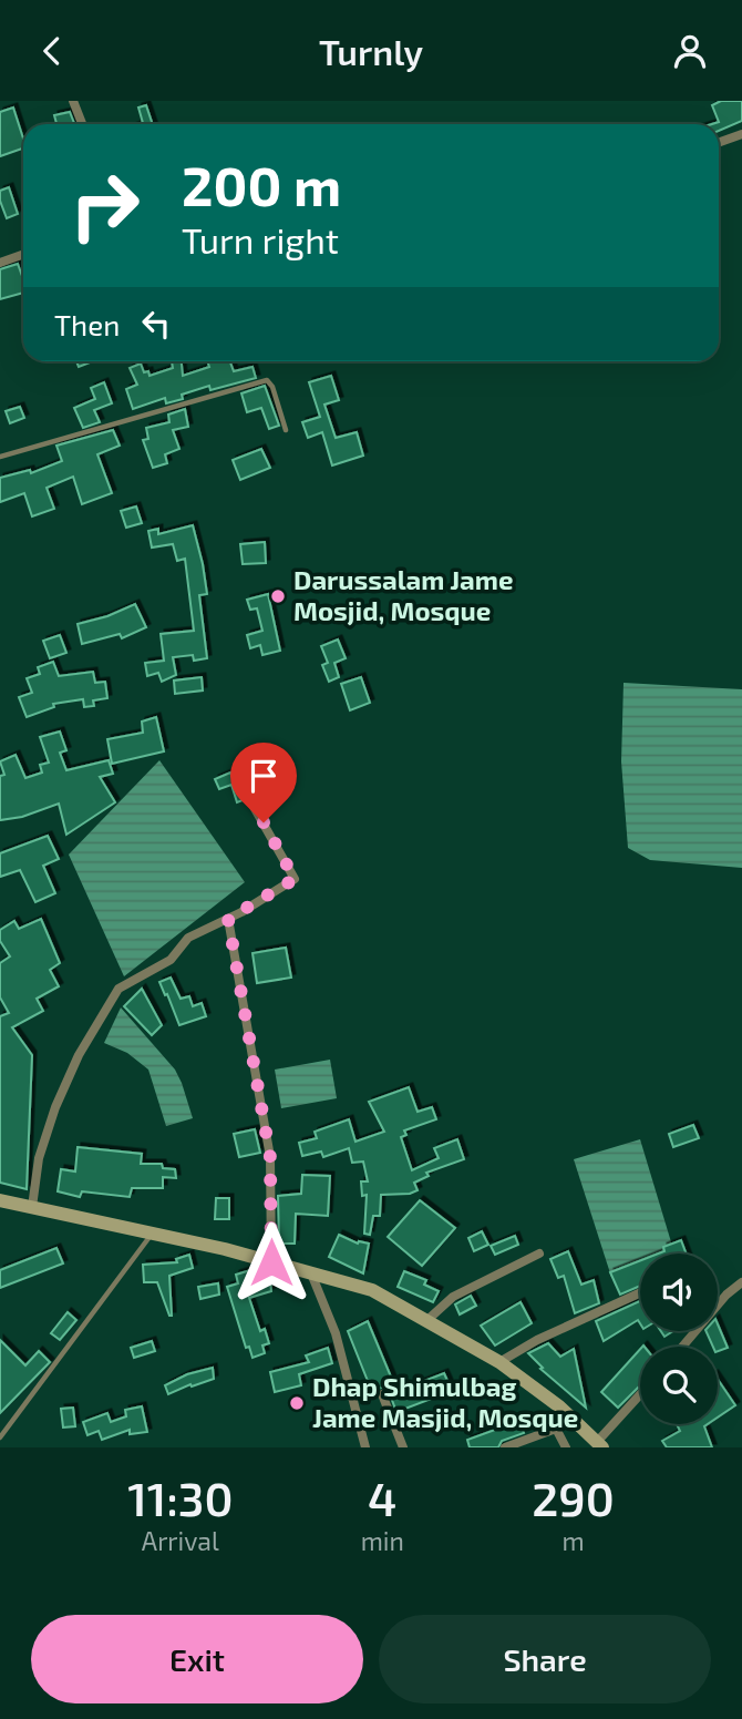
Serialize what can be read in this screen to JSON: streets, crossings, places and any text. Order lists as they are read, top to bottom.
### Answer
{
  "places": ["Darussalam Jame Mosjid, Mosque", "Dhap Shimulbag Jame Masjid, Mosque"],
  "page": {
    "header": "Turnly",
    "turn": ["200 m", "Turn right"],
    "then": "Then",
    "eta": [
      "11:30",
      "Arrival",
      "4",
      "min",
      "290",
      "m"
    ],
    "buttons": ["Exit", "Share"]
  }
}
